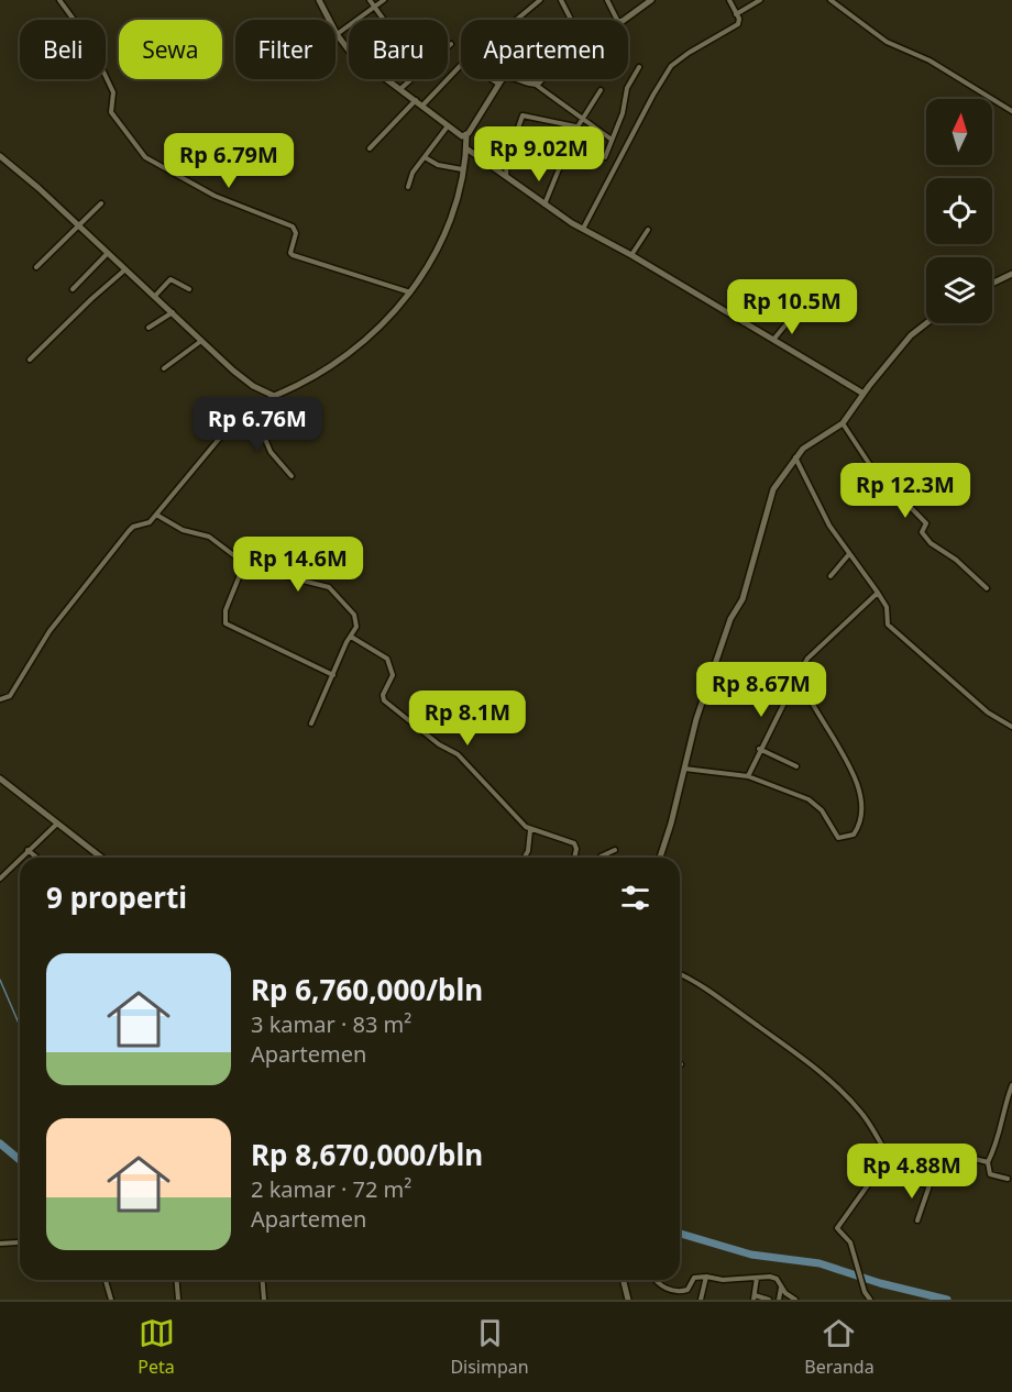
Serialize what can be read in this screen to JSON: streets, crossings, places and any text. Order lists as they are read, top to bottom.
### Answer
{
  "north": "top",
  "page": {
    "chip": [
      "Beli",
      "Sewa",
      "Filter",
      "Baru",
      "Apartemen"
    ],
    "price": [
      "Rp 9.02M",
      "Rp 6.79M",
      "Rp 10.5M",
      "Rp 6.76M",
      "Rp 12.3M",
      "Rp 14.6M",
      "Rp 8.67M",
      "Rp 8.1M",
      "Rp 4.88M"
    ],
    "heading": "9 properti",
    "list": [
      {
        "name": "Rp 6,760,000/bln",
        "note": "3 kamar · 83 m² · Apartemen"
      },
      {
        "name": "Rp 8,670,000/bln",
        "note": "2 kamar · 72 m² · Apartemen"
      }
    ],
    "tabs": ["Peta", "Disimpan", "Beranda"]
  }
}
